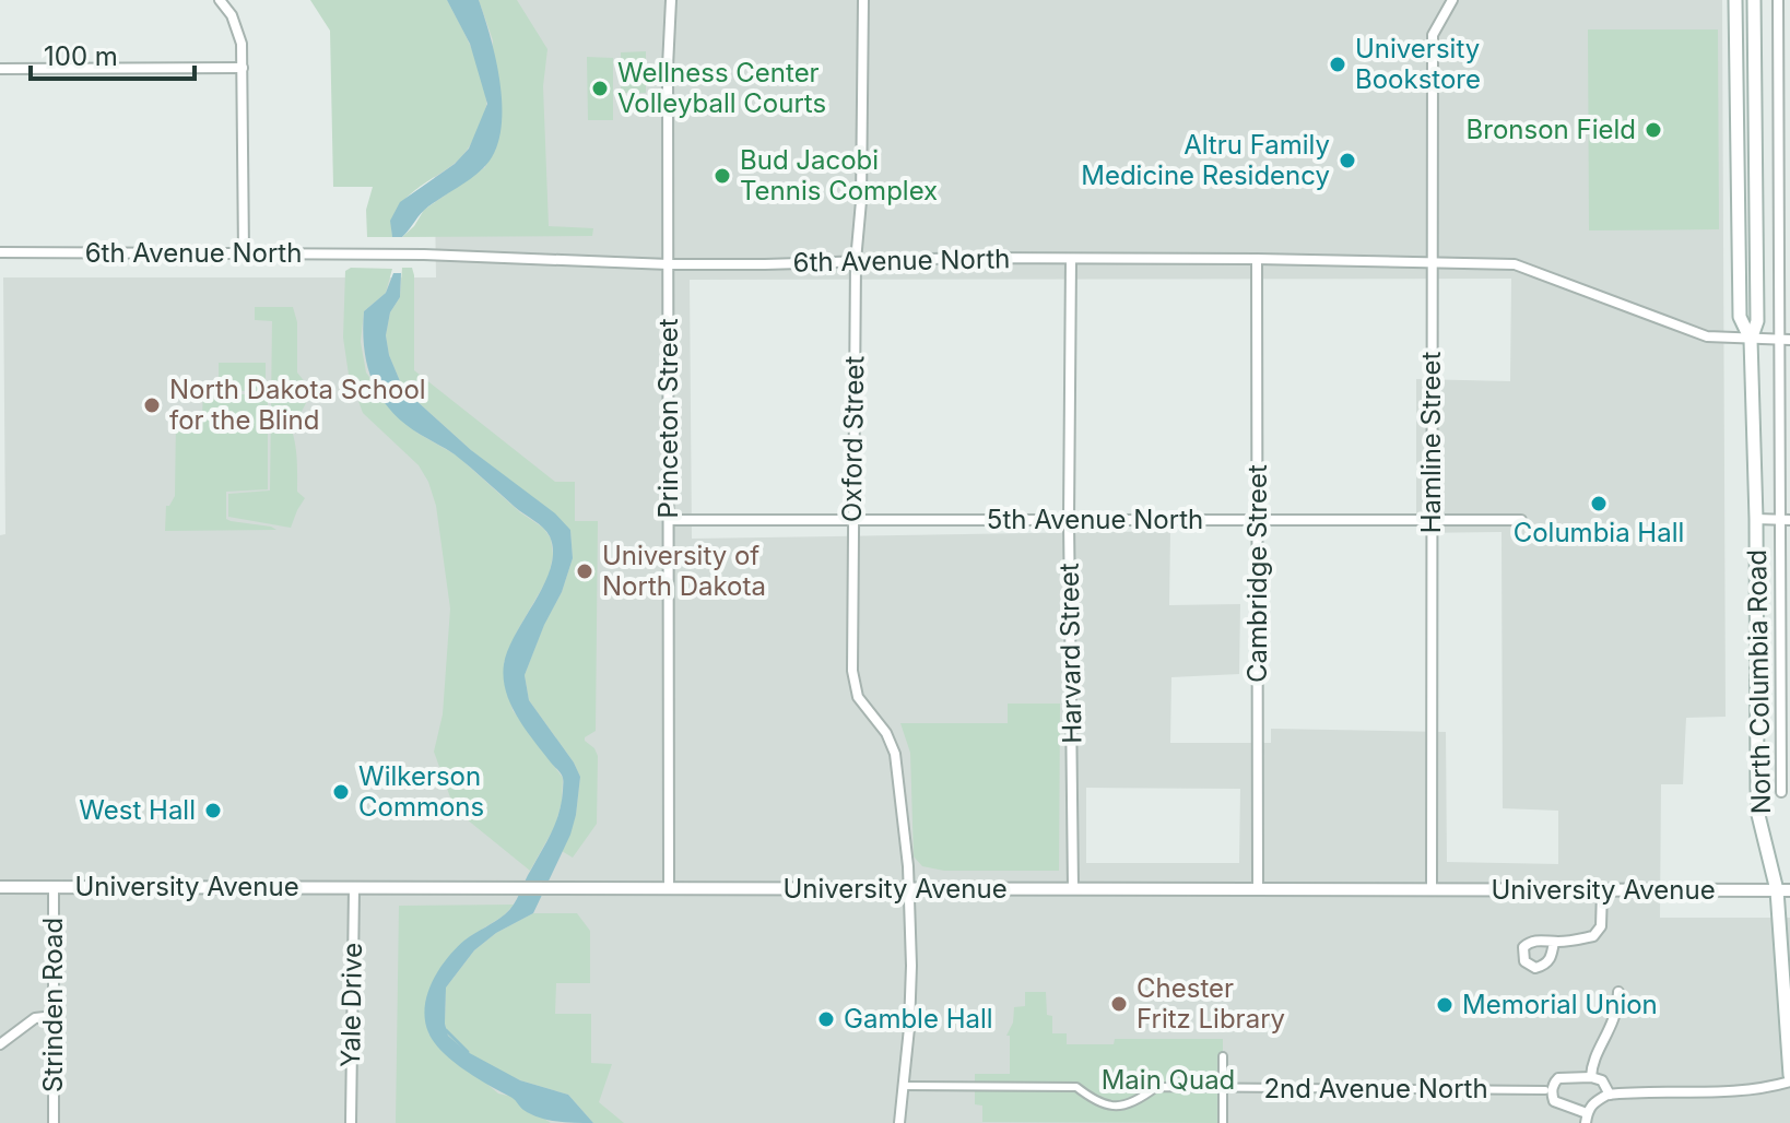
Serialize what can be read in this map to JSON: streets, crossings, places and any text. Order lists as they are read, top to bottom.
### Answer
{
  "streets": {
    "main road": ["North Columbia Road"],
    "street": [
      "6th Avenue North",
      "Princeton Street",
      "Oxford Street",
      "Hamline Street",
      "5th Avenue North",
      "Cambridge Street",
      "Harvard Street",
      "University Avenue",
      "Strinden Road",
      "Yale Drive",
      "2nd Avenue North"
    ]
  },
  "crossings": [
    ["6th Avenue North", "Princeton Street"],
    ["6th Avenue North", "Oxford Street"],
    ["6th Avenue North", "Hamline Street"],
    ["6th Avenue North", "Cambridge Street"],
    ["6th Avenue North", "Harvard Street"],
    ["6th Avenue North", "North Columbia Road"],
    ["Princeton Street", "5th Avenue North"],
    ["Princeton Street", "University Avenue"],
    ["Oxford Street", "5th Avenue North"],
    ["Oxford Street", "University Avenue"],
    ["Oxford Street", "2nd Avenue North"],
    ["Hamline Street", "5th Avenue North"],
    ["Hamline Street", "University Avenue"],
    ["5th Avenue North", "Cambridge Street"],
    ["5th Avenue North", "Harvard Street"],
    ["Cambridge Street", "University Avenue"],
    ["Harvard Street", "University Avenue"],
    ["North Columbia Road", "University Avenue"],
    ["University Avenue", "Strinden Road"],
    ["University Avenue", "Yale Drive"]
  ],
  "parks": ["Main Quad"],
  "places": [
    "University Bookstore",
    "Wellness Center Volleyball Courts",
    "Bronson Field",
    "Altru Family Medicine Residency",
    "Bud Jacobi Tennis Complex",
    "North Dakota School for the Blind",
    "Columbia Hall",
    "University of North Dakota",
    "Wilkerson Commons",
    "West Hall",
    "Chester Fritz Library",
    "Memorial Union",
    "Gamble Hall"
  ],
  "scale_bar": "100 m"
}
